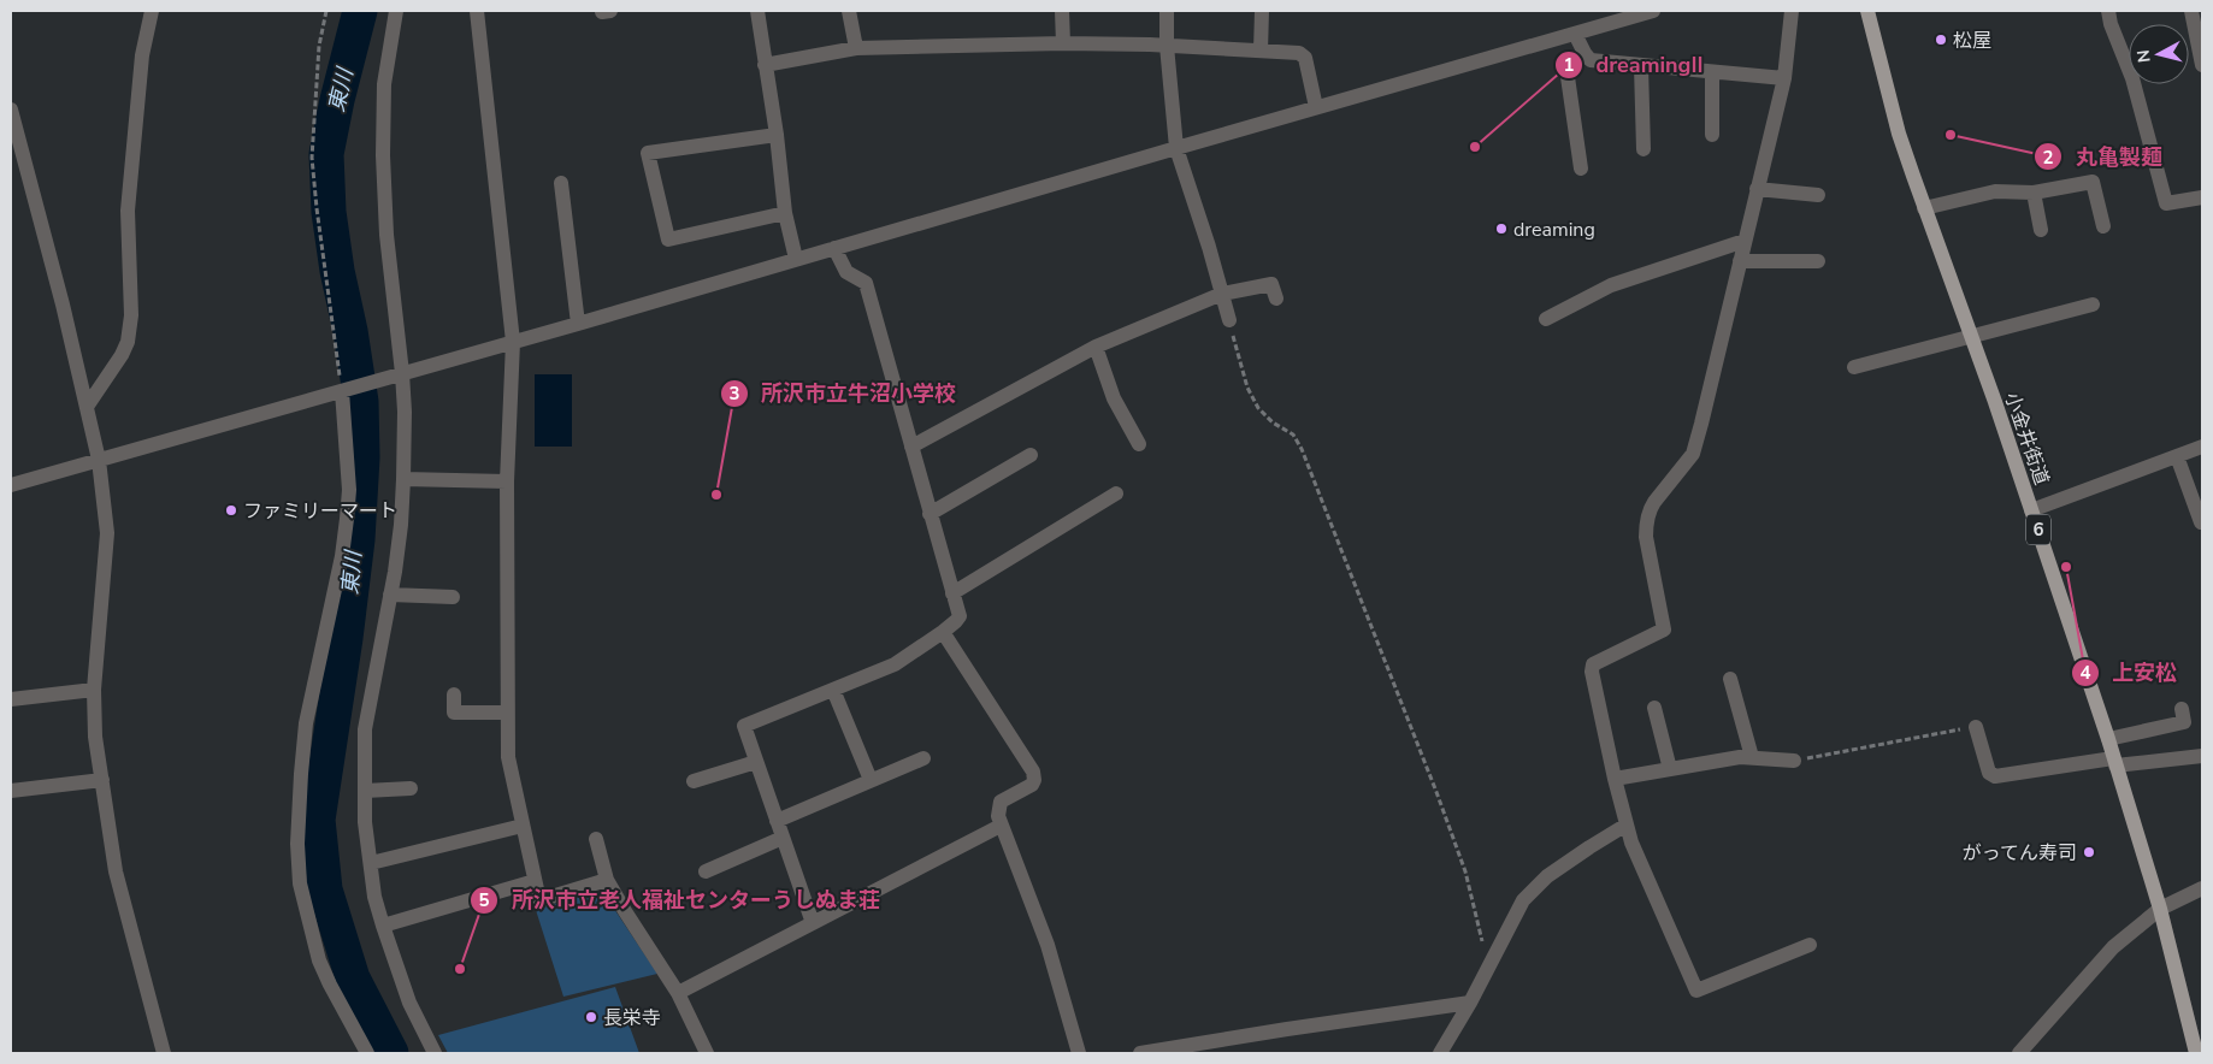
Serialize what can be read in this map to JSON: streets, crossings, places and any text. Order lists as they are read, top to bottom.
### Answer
{
  "streets": {
    "main road": ["小金井街道", "6"]
  },
  "water": ["東川"],
  "places": [
    "松屋",
    "丸亀製麺",
    "dreamingII",
    "dreaming",
    "所沢市立牛沼小学校",
    "ファミリーマート",
    "上安松",
    "がってん寿司",
    "所沢市立老人福祉センターうしぬま荘",
    "長栄寺"
  ],
  "north": "left"
}
